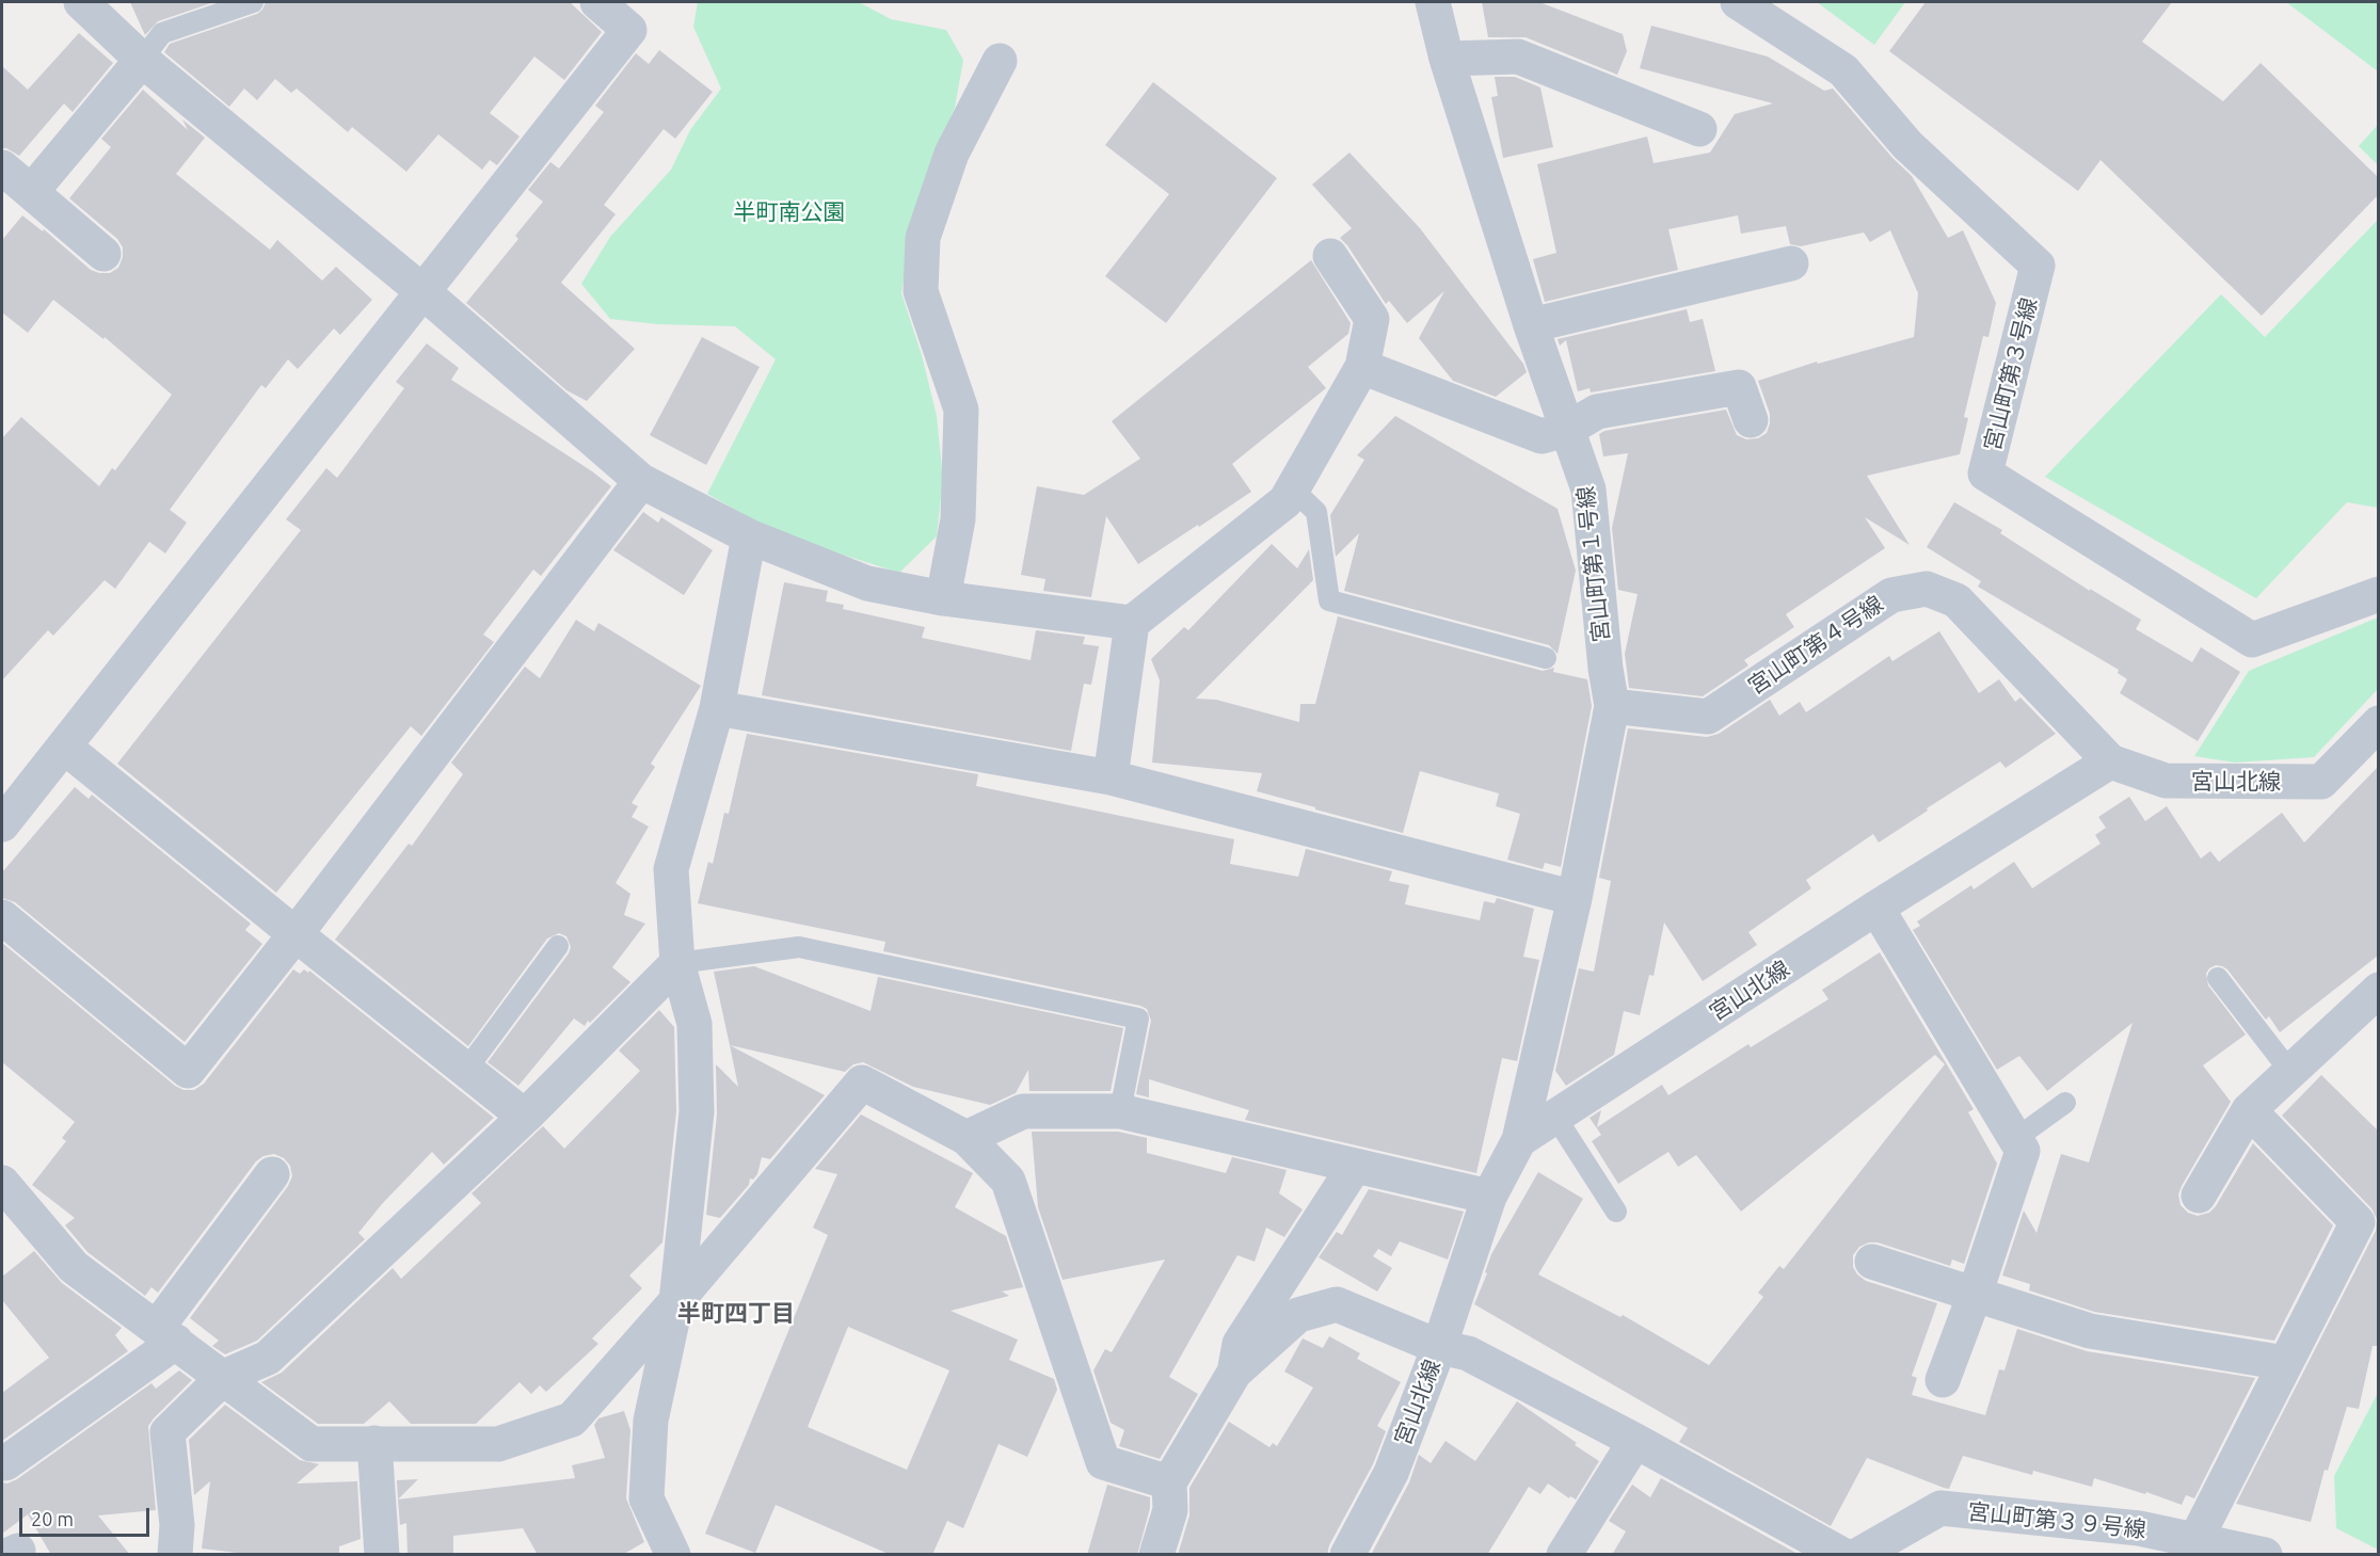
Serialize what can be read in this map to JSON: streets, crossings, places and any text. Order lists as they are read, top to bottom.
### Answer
{
  "streets": {
    "street": [
      "宮山町第３号線",
      "宮山町第１号線",
      "宮山町第４号線",
      "宮山北線",
      "宮山町第３９号線"
    ]
  },
  "crossings": [
    ["宮山町第１号線", "宮山町第４号線"],
    ["宮山町第１号線", "宮山北線"],
    ["宮山町第４号線", "宮山北線"]
  ],
  "districts": ["半町四丁目"],
  "parks": ["半町南公園"],
  "scale_bar": "20 m"
}
